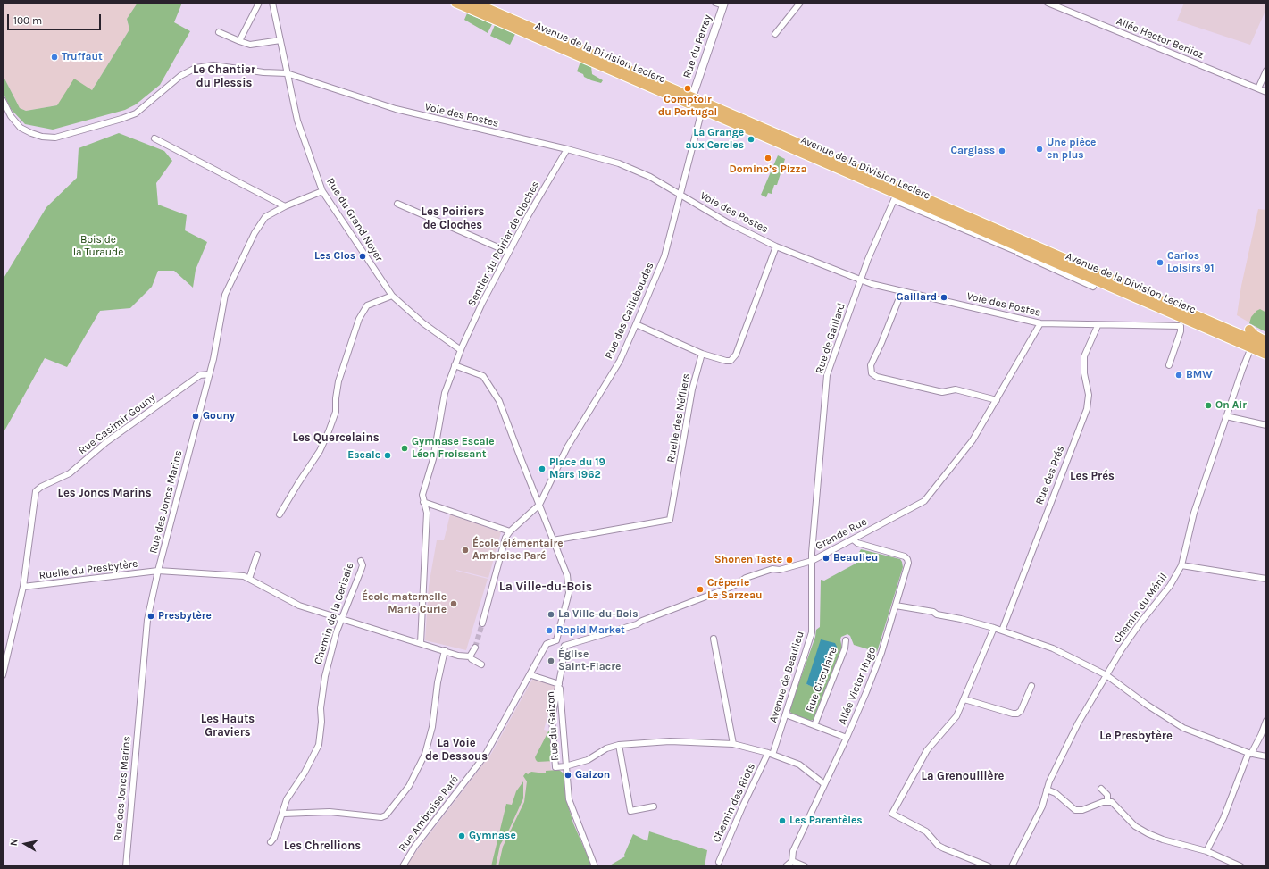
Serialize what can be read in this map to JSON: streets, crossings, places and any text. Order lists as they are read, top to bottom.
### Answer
{
  "streets": {
    "main road": ["Avenue de la Division Leclerc"],
    "street": [
      "Allée Hector Berlioz",
      "Rue du Perray",
      "Voie des Postes",
      "Rue du Grand Noyer",
      "Sentier du Poirier de Cloches",
      "Rue des Cailleboudes",
      "Rue de Gaillard",
      "Ruelle des Néfliers",
      "Rue Casimir Gouny",
      "Rue des Prés",
      "Rue des Joncs Marins",
      "Grande Rue",
      "Ruelle du Presbytère",
      "Chemin du Ménil",
      "Chemin de la Cerisaie",
      "Avenue de Beaulieu",
      "Rue Circulaire",
      "Allée Victor Hugo",
      "Rue du Gaizon",
      "Chemin des Riots",
      "Rue Ambroise Paré"
    ]
  },
  "crossings": [
    ["Rue du Perray", "Avenue de la Division Leclerc"],
    ["Avenue de la Division Leclerc", "Voie des Postes"],
    ["Avenue de la Division Leclerc", "Rue des Cailleboudes"],
    ["Avenue de la Division Leclerc", "Rue de Gaillard"],
    ["Avenue de la Division Leclerc", "Chemin du Ménil"],
    ["Voie des Postes", "Rue du Grand Noyer"],
    ["Voie des Postes", "Sentier du Poirier de Cloches"],
    ["Voie des Postes", "Rue des Cailleboudes"],
    ["Voie des Postes", "Rue de Gaillard"],
    ["Voie des Postes", "Rue des Prés"],
    ["Voie des Postes", "Grande Rue"],
    ["Rue du Grand Noyer", "Sentier du Poirier de Cloches"],
    ["Rue du Grand Noyer", "Rue des Joncs Marins"],
    ["Sentier du Poirier de Cloches", "Ruelle du Presbytère"],
    ["Rue de Gaillard", "Grande Rue"],
    ["Rue de Gaillard", "Avenue de Beaulieu"],
    ["Rue Casimir Gouny", "Rue des Joncs Marins"],
    ["Rue Casimir Gouny", "Ruelle du Presbytère"],
    ["Rue des Joncs Marins", "Ruelle du Presbytère"],
    ["Grande Rue", "Avenue de Beaulieu"],
    ["Grande Rue", "Allée Victor Hugo"],
    ["Grande Rue", "Rue du Gaizon"],
    ["Ruelle du Presbytère", "Chemin de la Cerisaie"],
    ["Avenue de Beaulieu", "Chemin des Riots"]
  ],
  "districts": [
    "Le Chantier du Plessis",
    "Les Poiriers de Cloches",
    "Les Quercelains",
    "Les Prés",
    "Les Joncs Marins",
    "La Ville-du-Bois",
    "Les Hauts Graviers",
    "Le Presbytère",
    "La Voie de Dessous",
    "La Grenouillère",
    "Les Chrellions"
  ],
  "parks": ["Bois de la Turaude"],
  "places": [
    "Truffaut",
    "Comptoir du Portugal",
    "La Grange aux Cercles",
    "Une pièce en plus",
    "Carglass",
    "Domino’s Pizza",
    "Les Clos",
    "Carlos Loisirs 91",
    "Gaillard",
    "BMW",
    "On Air",
    "Gouny",
    "Gymnase Escale Léon Froissant",
    "Escale",
    "Place du 19 Mars 1962",
    "École élémentaire Ambroise Paré",
    "Beaulieu",
    "Shonen Taste",
    "Crêperie Le Sarzeau",
    "École maternelle Marie Curie",
    "La Ville-du-Bois",
    "Presbytère",
    "Rapid Market",
    "Église Saint-Fiacre",
    "Gaizon",
    "Les Parentèles",
    "Gymnase"
  ],
  "scale_bar": "100 m",
  "north": "left"
}
